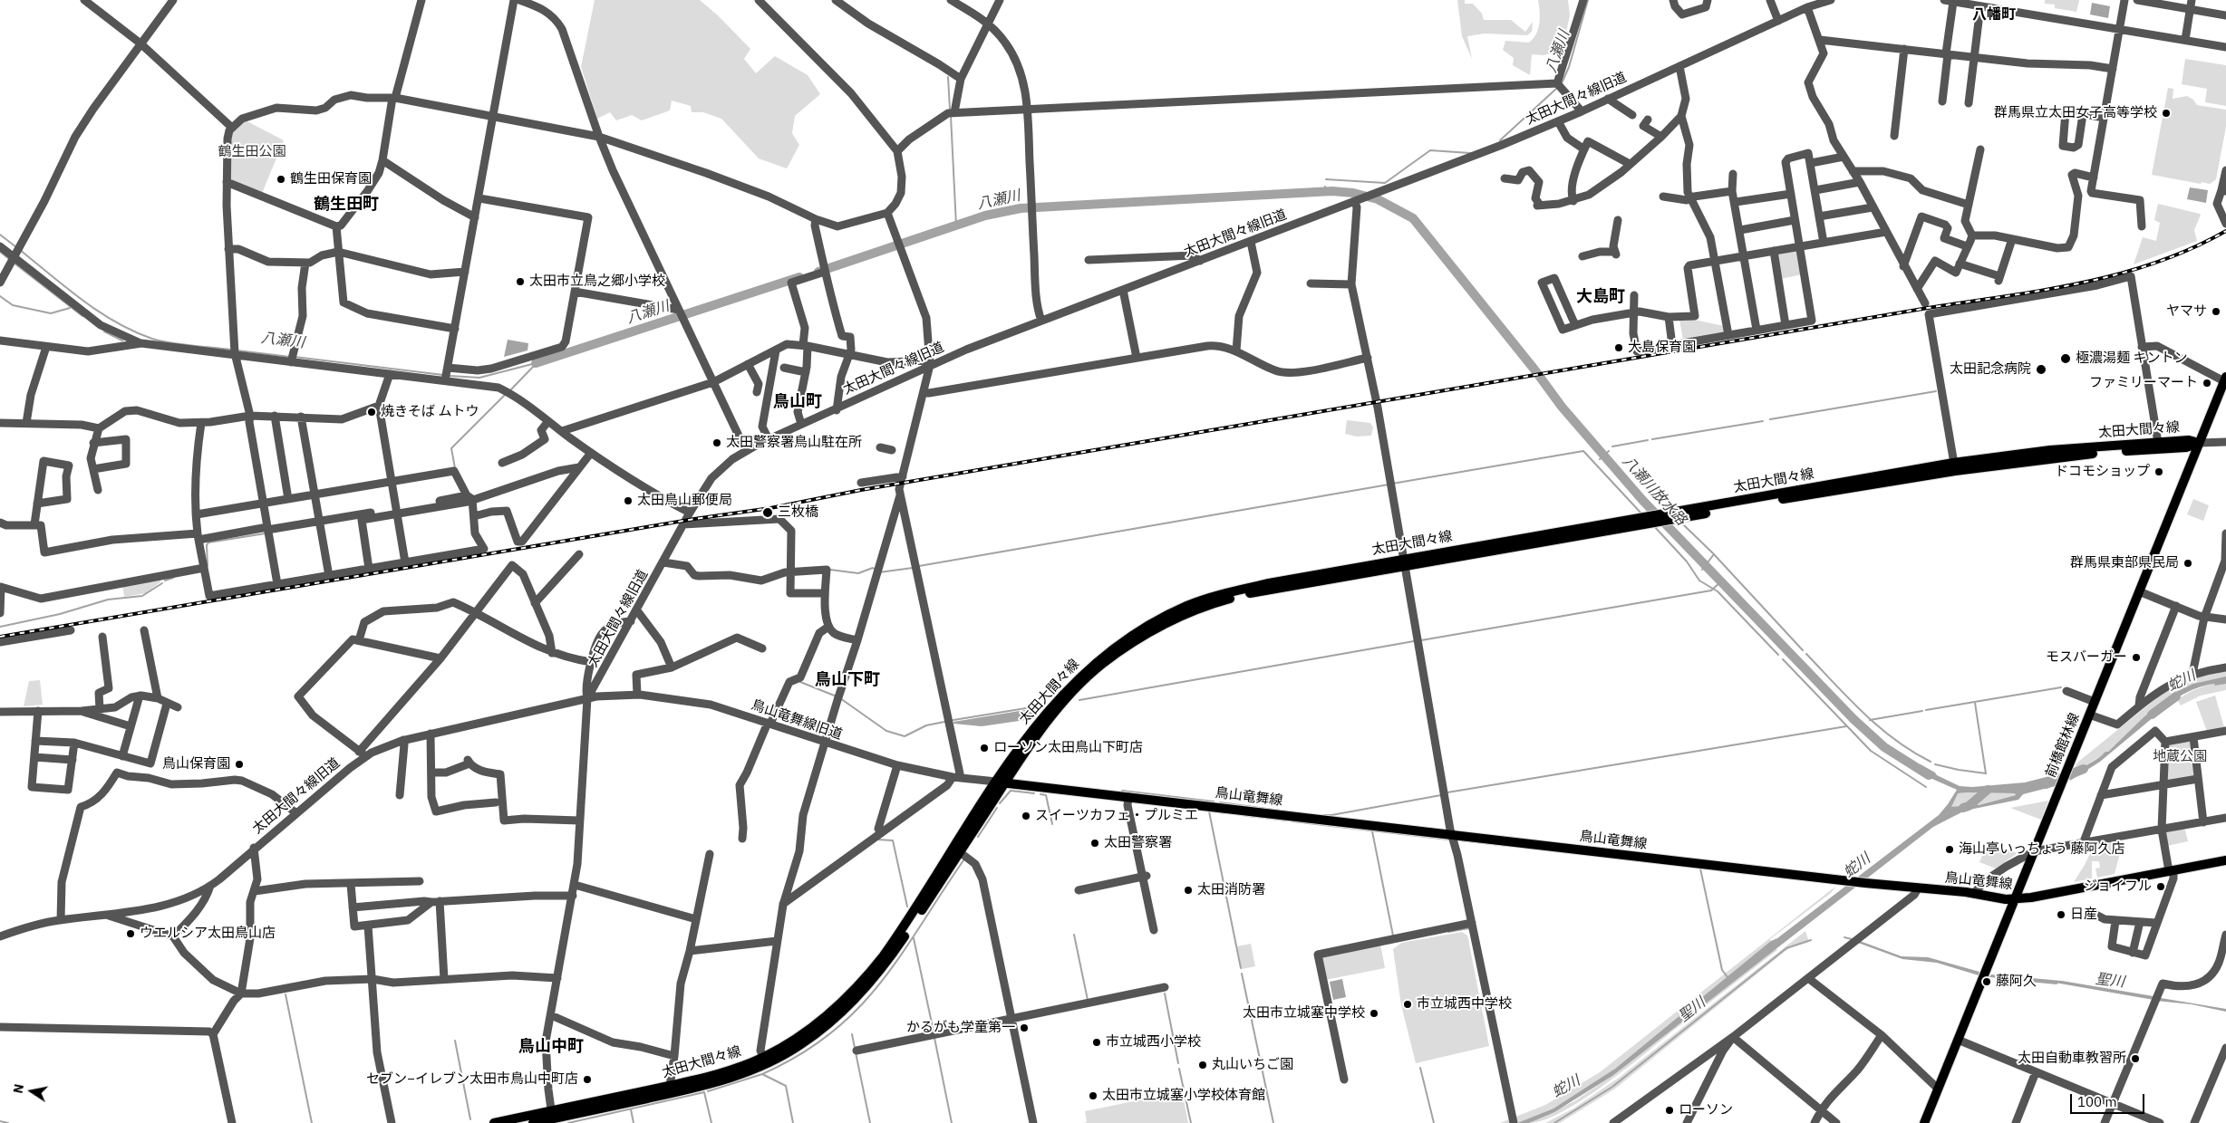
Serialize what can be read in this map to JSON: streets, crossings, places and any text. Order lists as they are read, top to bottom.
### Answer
{
  "streets": {
    "main road": ["太田大間々線", "前橋館林線", "鳥山竜舞線"],
    "street": ["太田大間々線旧道", "鳥山竜舞線旧道"]
  },
  "crossings": [
    ["太田大間々線旧道", "鳥山竜舞線旧道"],
    ["太田大間々線", "鳥山竜舞線旧道"],
    ["太田大間々線", "前橋館林線"],
    ["太田大間々線", "鳥山竜舞線"],
    ["鳥山竜舞線旧道", "鳥山竜舞線"],
    ["前橋館林線", "鳥山竜舞線"]
  ],
  "districts": [
    "八幡町",
    "鶴生田町",
    "大島町",
    "鳥山町",
    "鳥山下町",
    "鳥山中町"
  ],
  "water": [
    "八瀬川",
    "八瀬川放水路",
    "蛇川",
    "聖川"
  ],
  "parks": ["鶴生田公園", "地蔵公園"],
  "places": [
    "群馬県立太田女子高等学校",
    "鶴生田保育園",
    "太田市立鳥之郷小学校",
    "ヤマサ",
    "大島保育園",
    "極濃湯麺 キントン",
    "太田記念病院",
    "ファミリーマート",
    "焼きそば ムトウ",
    "太田警察署鳥山駐在所",
    "ドコモショップ",
    "太田鳥山郵便局",
    "三枚橋",
    "群馬県東部県民局",
    "モスバーガー",
    "ローソン太田鳥山下町店",
    "鳥山保育園",
    "スイーツカフェ・プルミエ",
    "太田警察署",
    "海山亭いっちょう 藤阿久店",
    "ジョイフル",
    "太田消防署",
    "日産",
    "ウエルシア太田鳥山店",
    "藤阿久",
    "市立城西中学校",
    "太田市立城塞中学校",
    "かるがも学童第一",
    "市立城西小学校",
    "太田自動車教習所",
    "丸山いちご園",
    "セブン−イレブン太田市鳥山中町店",
    "太田市立城塞小学校体育館",
    "ローソン"
  ],
  "scale_bar": "100 m",
  "north": "left"
}
